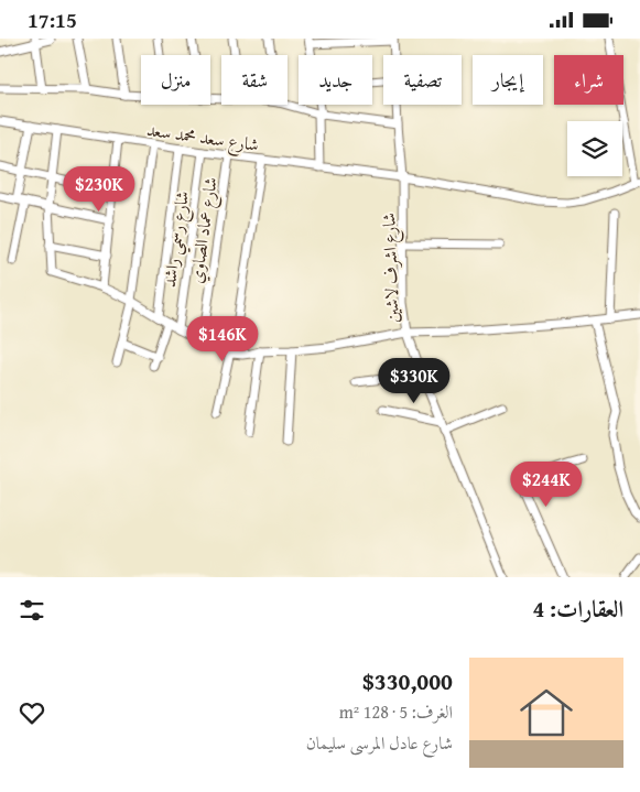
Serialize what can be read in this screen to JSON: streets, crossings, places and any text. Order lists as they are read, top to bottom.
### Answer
{
  "streets": {
    "street": [
      "شارع سعد محمد سعد",
      "شارع عماد الصاوي",
      "شارع رسمي راشد",
      "شارع اشرف لاشين"
    ]
  },
  "crossings": [
    ["شارع سعد محمد سعد", "شارع عماد الصاوي"],
    ["شارع سعد محمد سعد", "شارع رسمي راشد"],
    ["شارع سعد محمد سعد", "شارع اشرف لاشين"]
  ],
  "page": {
    "status": "17:15",
    "chip": [
      "شراء",
      "إيجار",
      "تصفية",
      "جديد",
      "شقة",
      "منزل"
    ],
    "price": [
      "$230K",
      "$146K",
      "$330K",
      "$244K"
    ],
    "heading": "العقارات: 4",
    "list": [
      {
        "name": "$330,000",
        "note": "الغرف: 5 · 128 m² · شارع عادل المرسى سليمان"
      }
    ]
  }
}
